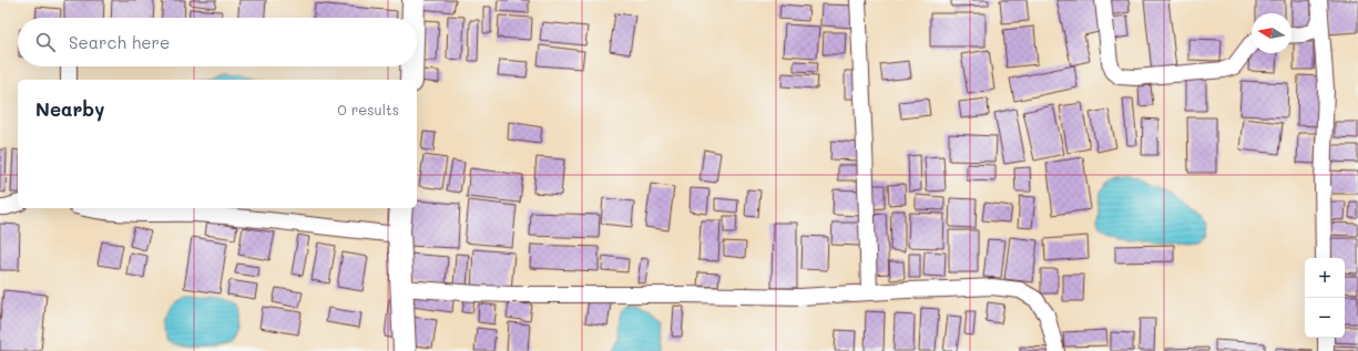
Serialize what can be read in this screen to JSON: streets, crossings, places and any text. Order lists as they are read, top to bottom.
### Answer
{
  "north": "left",
  "page": {
    "search": "Search here",
    "heading": ["Nearby", "0 results"],
    "map_buttons": ["+", "−"]
  }
}
